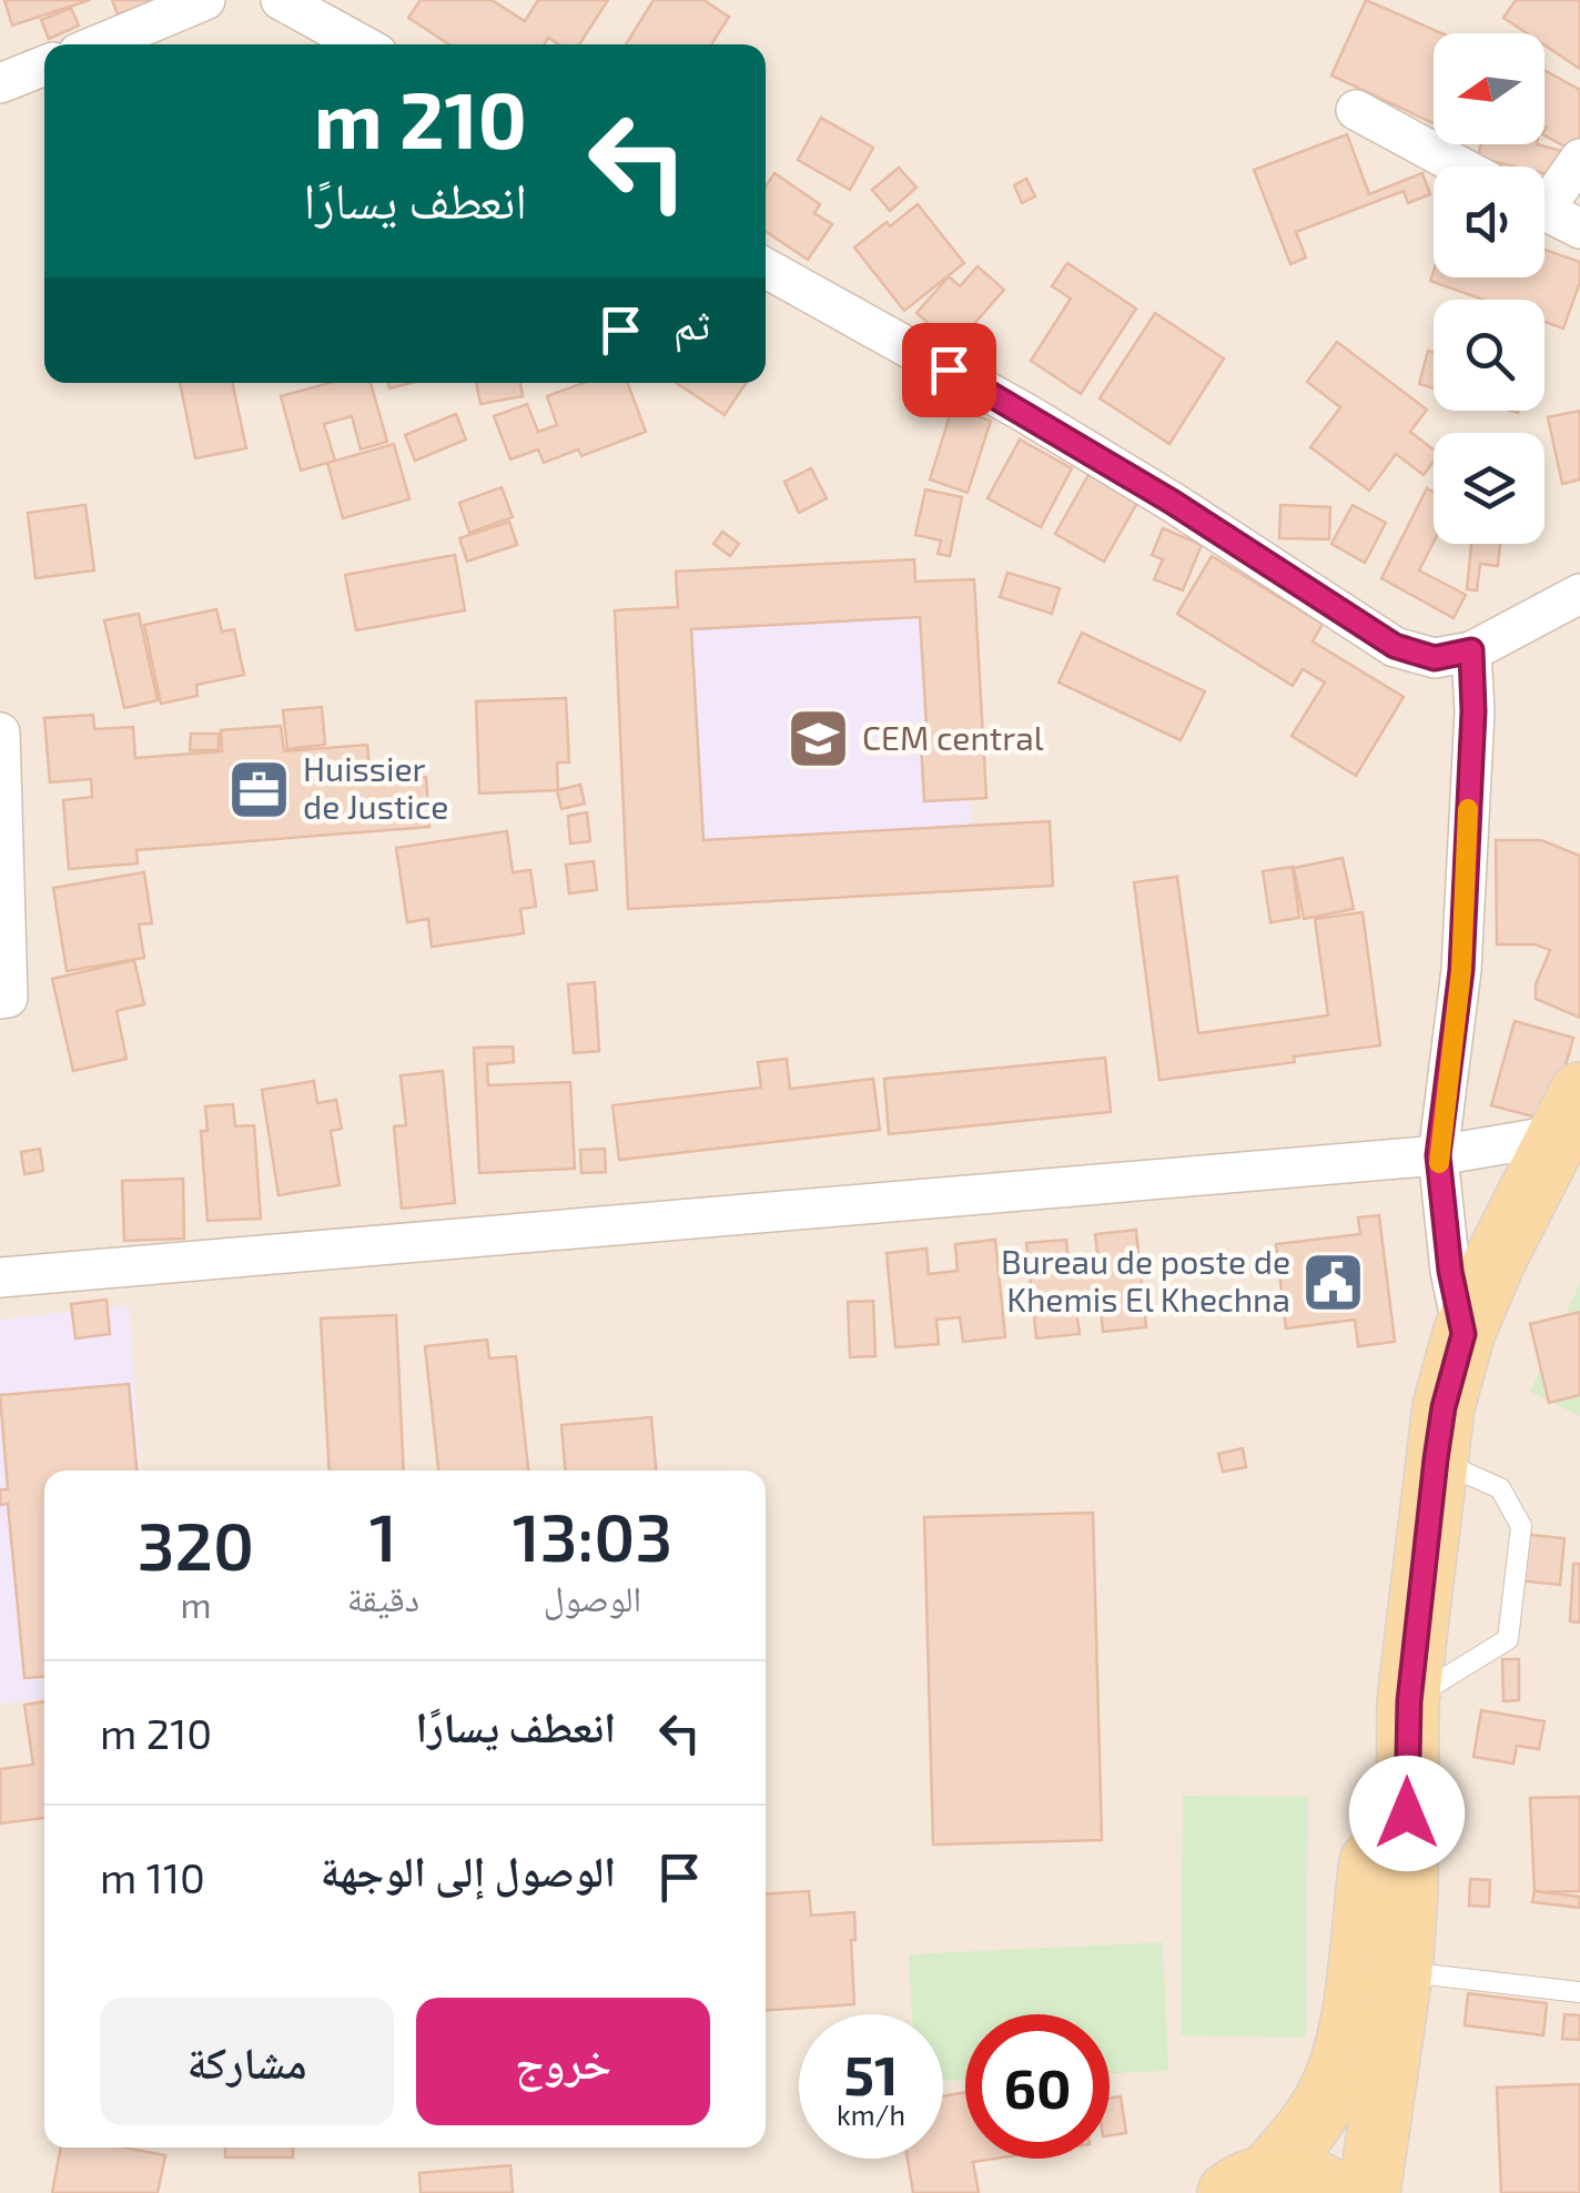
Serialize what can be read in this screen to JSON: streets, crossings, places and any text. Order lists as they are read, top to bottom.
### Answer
{
  "places": {
    "school or university": ["CEM central"],
    "office": ["Huissier de Justice"],
    "public building": ["Bureau de poste de Khemis El Khechna"]
  },
  "north": "left",
  "page": {
    "turn": ["210 m", "انعطف يسارًا"],
    "then": "ثم",
    "eta": [
      "13:03",
      "الوصول",
      "1",
      "دقيقة",
      "320",
      "m"
    ],
    "list": [
      {
        "name": "انعطف يسارًا",
        "value": "210 m"
      },
      {
        "name": "الوصول إلى الوجهة",
        "value": "110 m"
      }
    ],
    "buttons": ["خروج", "مشاركة"],
    "speed": "51 km/h",
    "limit": "60"
  }
}
